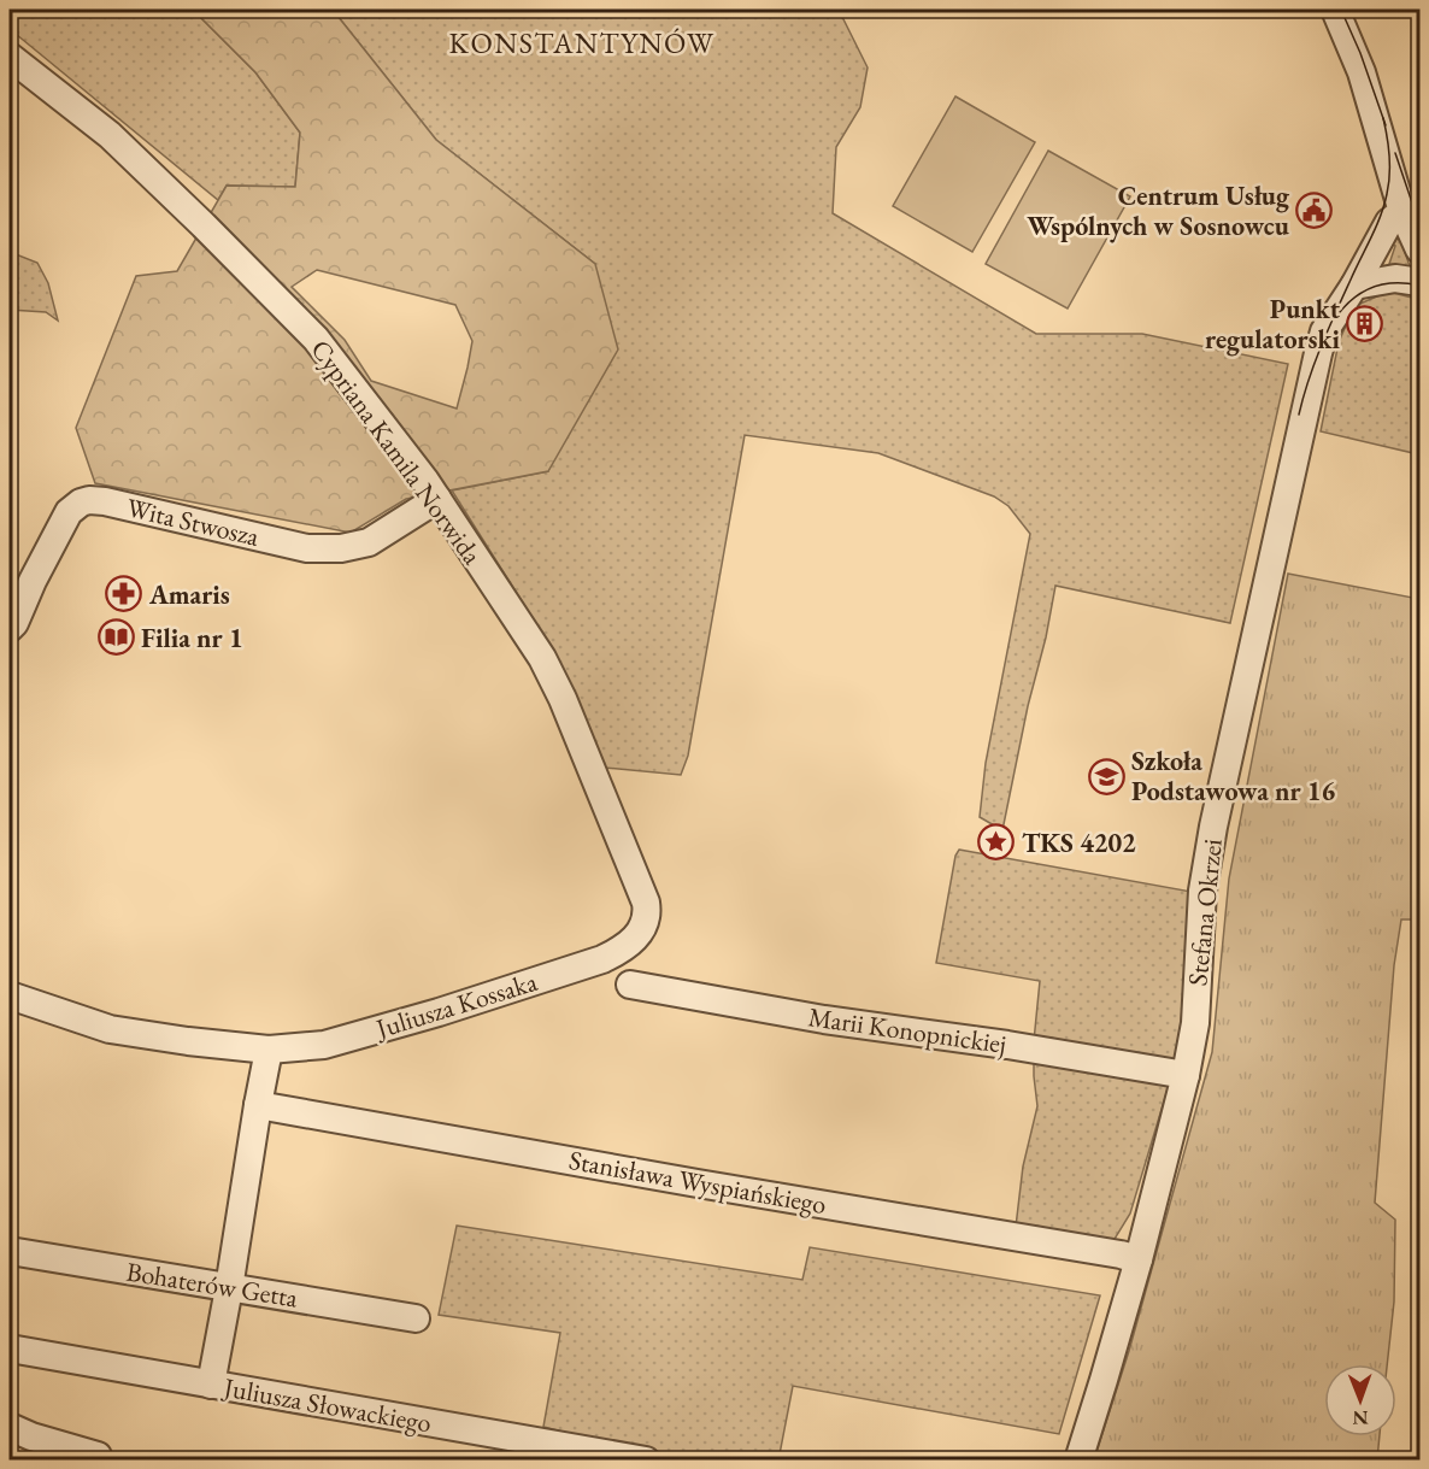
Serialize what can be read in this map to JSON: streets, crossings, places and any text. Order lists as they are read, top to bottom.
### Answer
{
  "streets": {
    "street": [
      "Cypriana Kamila Norwida",
      "Wita Stwosza",
      "Stefana Okrzei",
      "Juliusza Kossaka",
      "Marii Konopnickiej",
      "Stanisława Wyspiańskiego",
      "Bohaterów Getta",
      "Juliusza Słowackiego"
    ]
  },
  "crossings": [
    ["Cypriana Kamila Norwida", "Wita Stwosza"],
    ["Cypriana Kamila Norwida", "Juliusza Kossaka"],
    ["Stefana Okrzei", "Marii Konopnickiej"],
    ["Stefana Okrzei", "Stanisława Wyspiańskiego"]
  ],
  "districts": ["KONSTANTYNÓW"],
  "places": {
    "public building": ["Centrum Usług Wspólnych w Sosnowcu"],
    "building": ["Punkt regulatorski"],
    "pharmacy": ["Amaris"],
    "library": ["Filia nr 1"],
    "school or university": ["Szkoła Podstawowa nr 16"],
    "place": ["TKS 4202"]
  },
  "north": "bottom"
}
